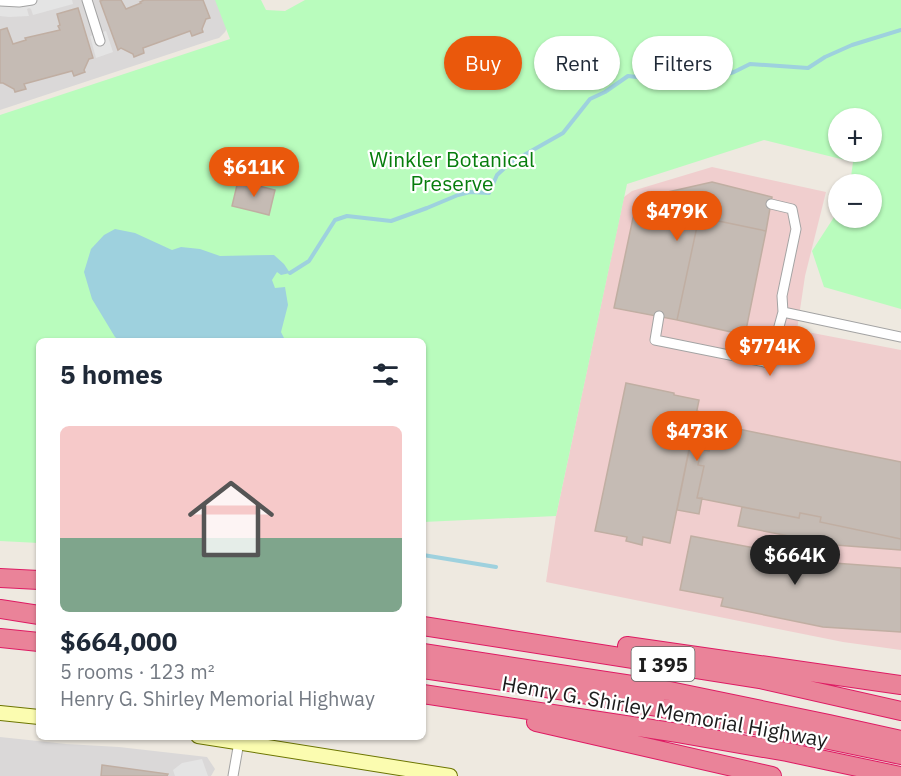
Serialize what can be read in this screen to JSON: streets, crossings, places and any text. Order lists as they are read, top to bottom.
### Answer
{
  "streets": {
    "highway": ["I 395", "Henry G. Shirley Memorial Highway"]
  },
  "parks": ["Winkler Botanical Preserve"],
  "page": {
    "chip": ["Buy", "Rent", "Filters"],
    "map_buttons": ["+", "−"],
    "price": [
      "$611K",
      "$479K",
      "$774K",
      "$473K",
      "$664K"
    ],
    "heading": "5 homes",
    "list": [
      {
        "name": "$664,000",
        "note": "5 rooms · 123 m² · Henry G. Shirley Memorial Highway"
      }
    ]
  }
}
